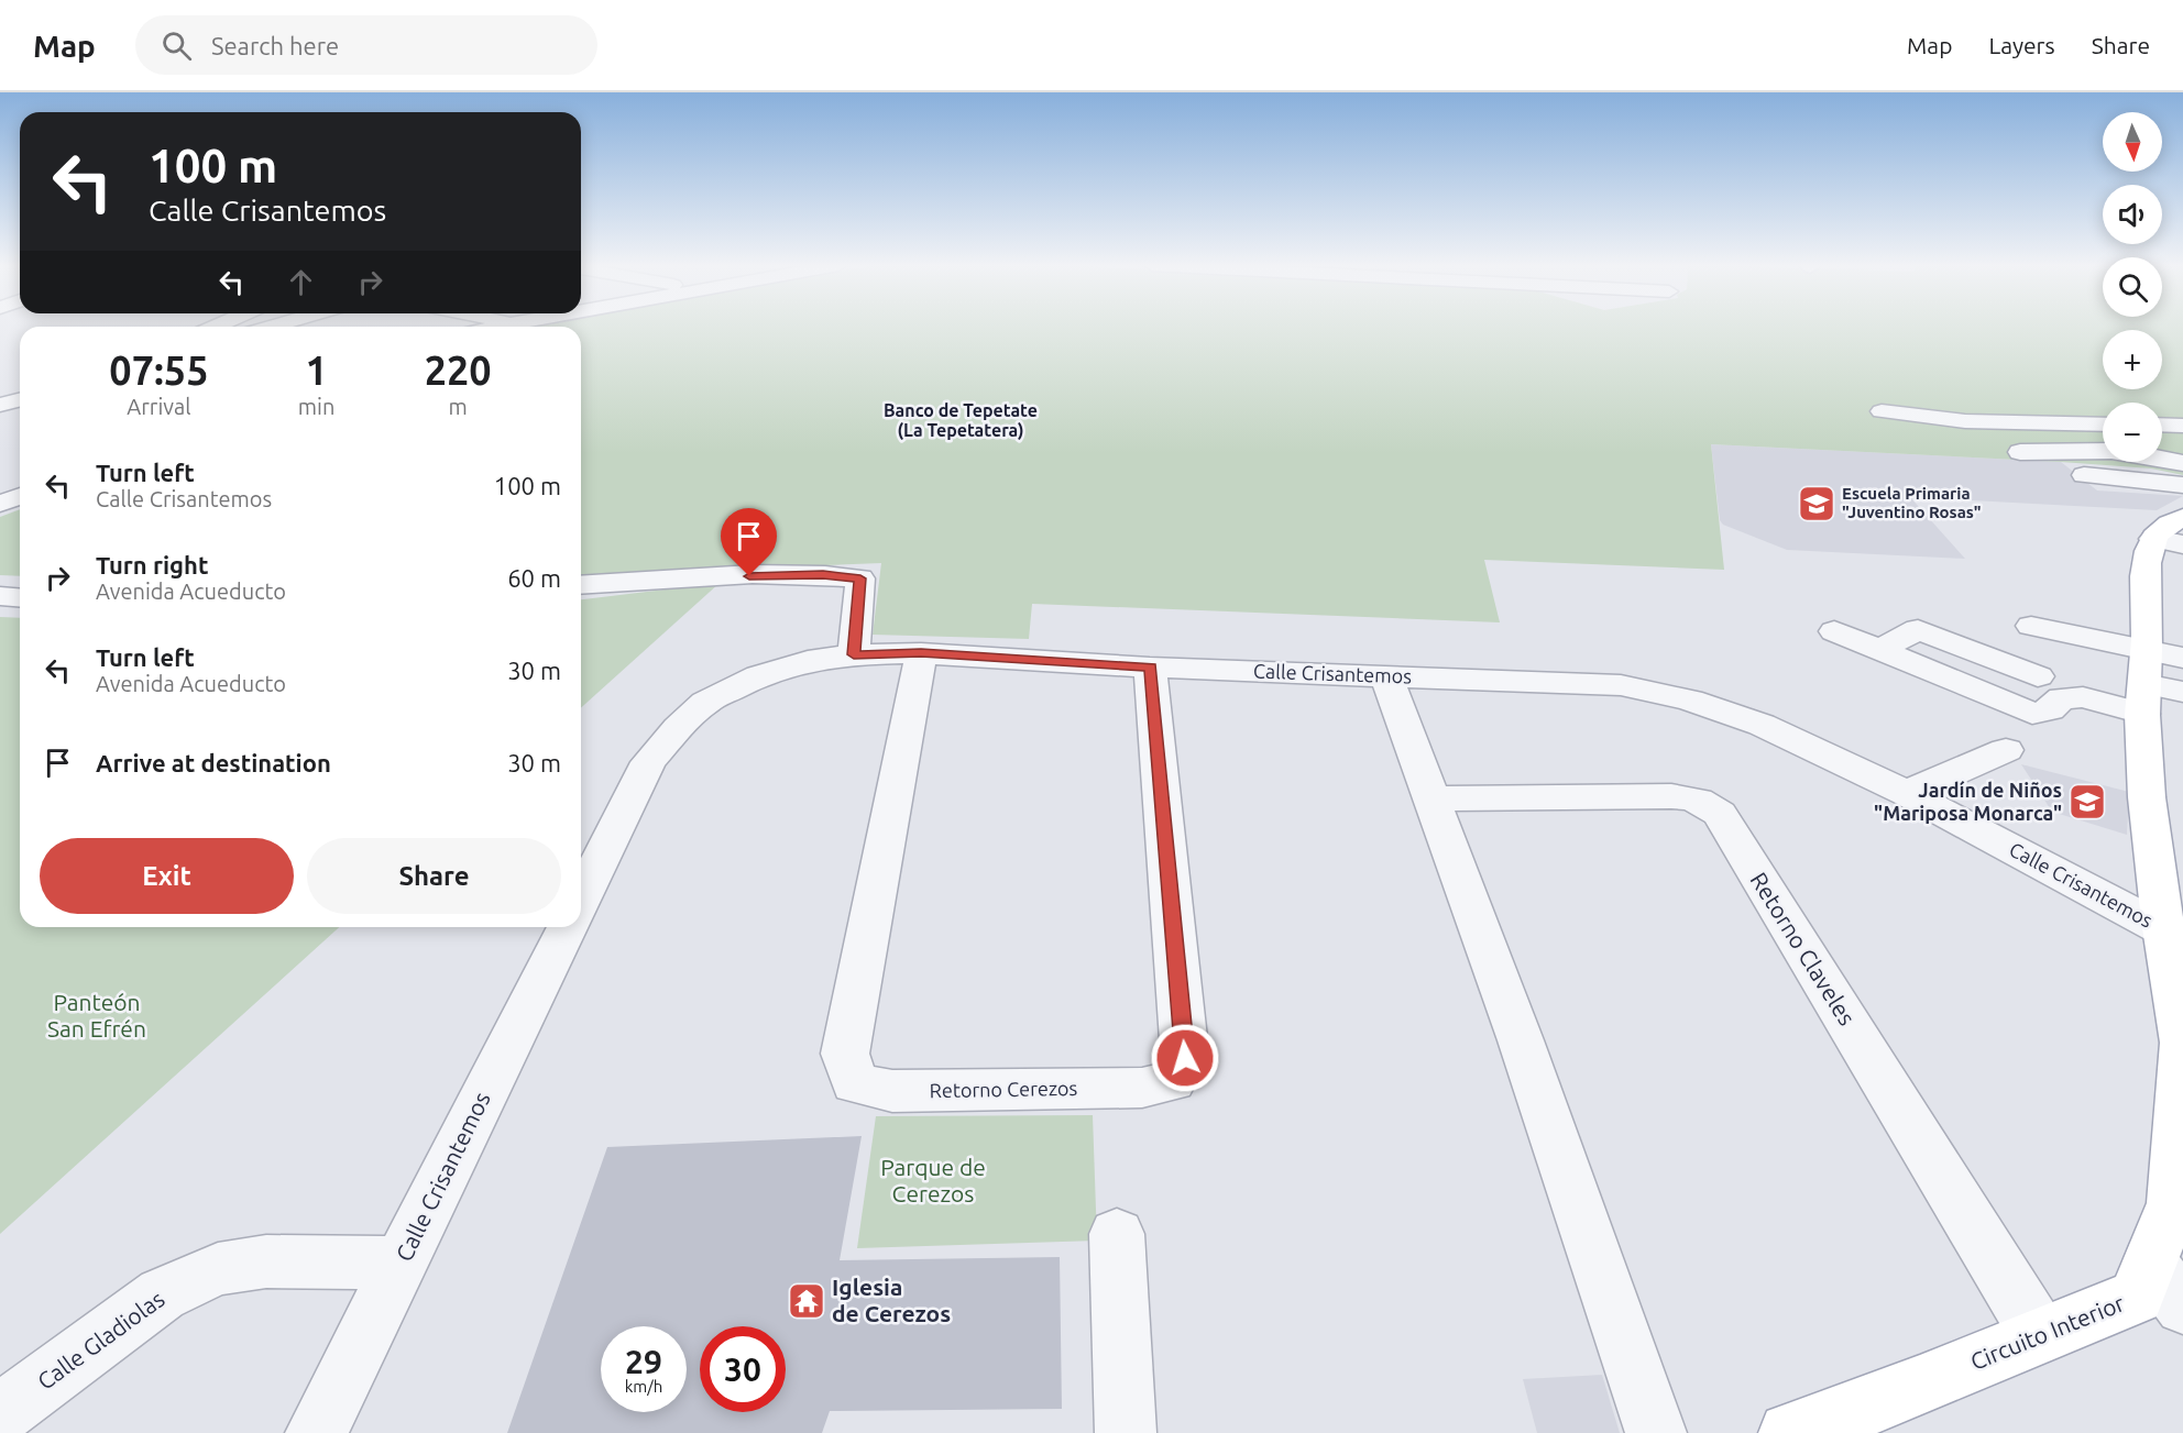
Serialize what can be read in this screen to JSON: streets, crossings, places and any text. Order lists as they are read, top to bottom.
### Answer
{
  "streets": {
    "main road": ["Circuito Interior"],
    "street": [
      "Calle Crisantemos",
      "Retorno Claveles",
      "Retorno Cerezos",
      "Calle Gladiolas"
    ]
  },
  "crossings": [
    ["Calle Crisantemos", "Retorno Cerezos"],
    ["Calle Crisantemos", "Circuito Interior"],
    ["Calle Crisantemos", "Calle Gladiolas"],
    ["Retorno Claveles", "Circuito Interior"]
  ],
  "districts": ["Banco de Tepetate (La Tepetatera)"],
  "parks": ["Panteón San Efrén", "Parque de Cerezos"],
  "places": {
    "school or university": ["Escuela Primaria \"Juventino Rosas\"", "Jardín de Niños \"Mariposa Monarca\""],
    "temple": ["Iglesia de Cerezos"]
  },
  "north": "bottom",
  "page": {
    "header": "Map",
    "search": "Search here",
    "nav": ["Map", "Layers", "Share"],
    "map_buttons": ["+", "−"],
    "turn": ["100 m", "Calle Crisantemos"],
    "eta": [
      "07:55",
      "Arrival",
      "1",
      "min",
      "220",
      "m"
    ],
    "list": [
      {
        "name": "Turn left",
        "note": "Calle Crisantemos",
        "value": "100 m"
      },
      {
        "name": "Turn right",
        "note": "Avenida Acueducto",
        "value": "60 m"
      },
      {
        "name": "Turn left",
        "note": "Avenida Acueducto",
        "value": "30 m"
      },
      {
        "name": "Arrive at destination",
        "value": "30 m"
      }
    ],
    "buttons": ["Exit", "Share"],
    "speed": "29 km/h",
    "limit": "30"
  }
}
